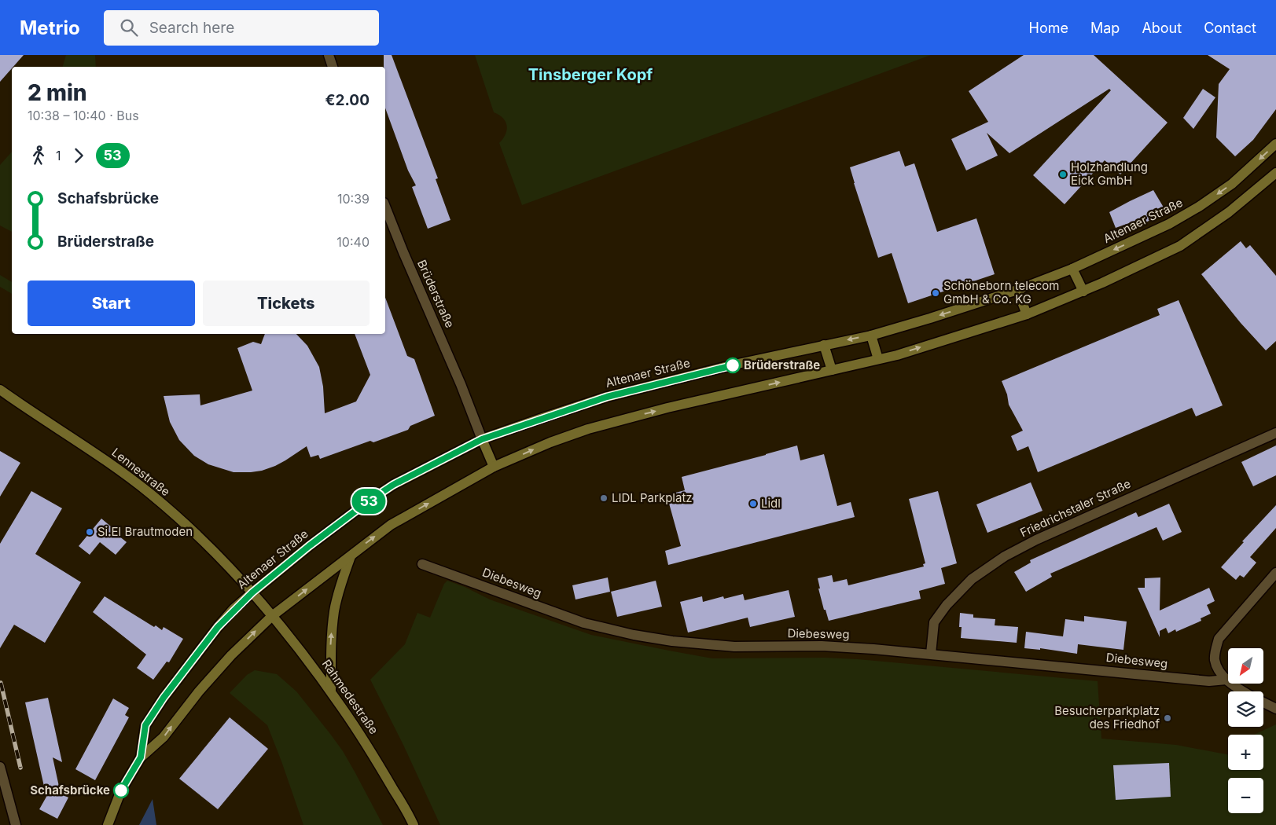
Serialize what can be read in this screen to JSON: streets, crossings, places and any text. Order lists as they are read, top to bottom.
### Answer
{
  "streets": {
    "main road": ["Altenaer Straße", "Lennestraße", "Rahmedestraße"],
    "street": ["Brüderstraße", "Friedrichstaler Straße", "Diebesweg"]
  },
  "crossings": [
    ["Altenaer Straße", "Brüderstraße"],
    ["Altenaer Straße", "Lennestraße"],
    ["Altenaer Straße", "Rahmedestraße"],
    ["Lennestraße", "Rahmedestraße"],
    ["Friedrichstaler Straße", "Diebesweg"]
  ],
  "districts": ["Tinsberger Kopf"],
  "places": [
    "Holzhandlung Eick GmbH",
    "Schöneborn telecom GmbH & Co. KG",
    "Brüderstraße",
    "LIDL Parkplatz",
    "Lidl",
    "Si.El Brautmoden",
    "Besucherparkplatz des Friedhof",
    "Schafsbrücke"
  ],
  "lines": ["bus line 53"],
  "north": "bottom left",
  "page": {
    "header": "Metrio",
    "search": "Search here",
    "nav": [
      "Home",
      "Map",
      "About",
      "Contact"
    ],
    "on_map": "53",
    "heading": ["2 min", "10:38 – 10:40 · Bus", "€2.00"],
    "legs": ["1", "53"],
    "list": [
      {
        "name": "Schafsbrücke",
        "value": "10:39"
      },
      {
        "name": "Brüderstraße",
        "value": "10:40"
      }
    ],
    "buttons": ["Start", "Tickets"],
    "map_buttons": ["+", "−"]
  }
}
